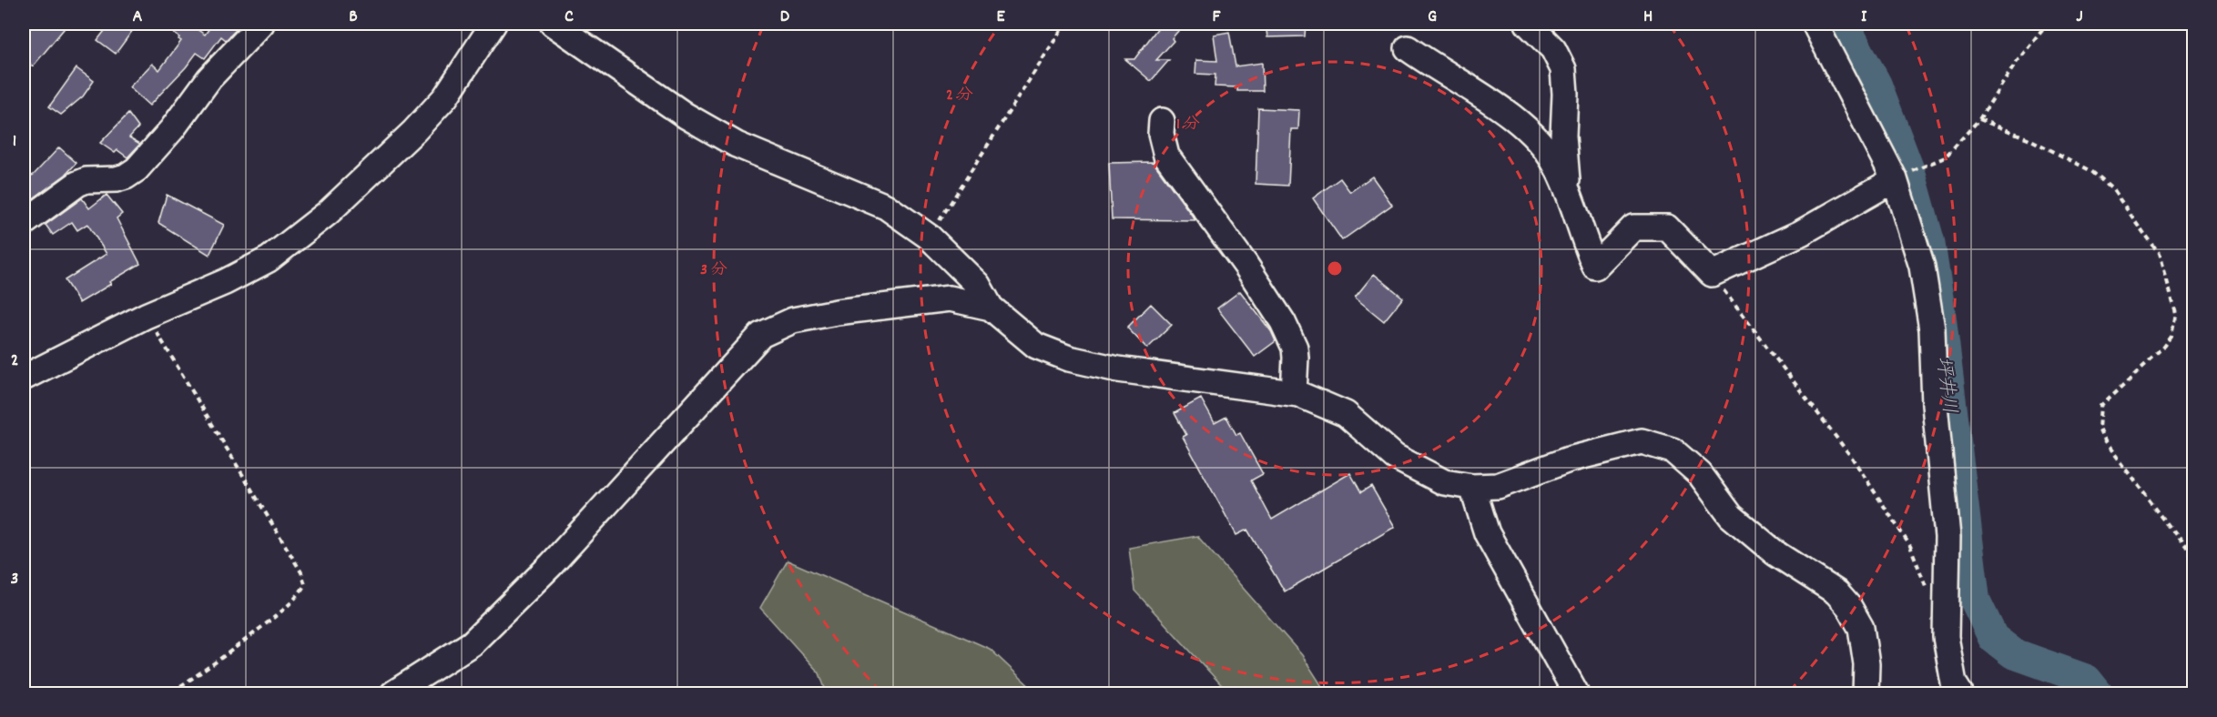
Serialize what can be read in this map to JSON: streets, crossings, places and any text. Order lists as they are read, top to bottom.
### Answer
{
  "water": ["坪井川"],
  "grid": {
    "columns": [
      "A",
      "B",
      "C",
      "D",
      "E",
      "F",
      "G",
      "H",
      "I",
      "J"
    ],
    "rows": ["1", "2", "3"]
  },
  "rings": ["2 分", "1 分", "3 分"]
}
